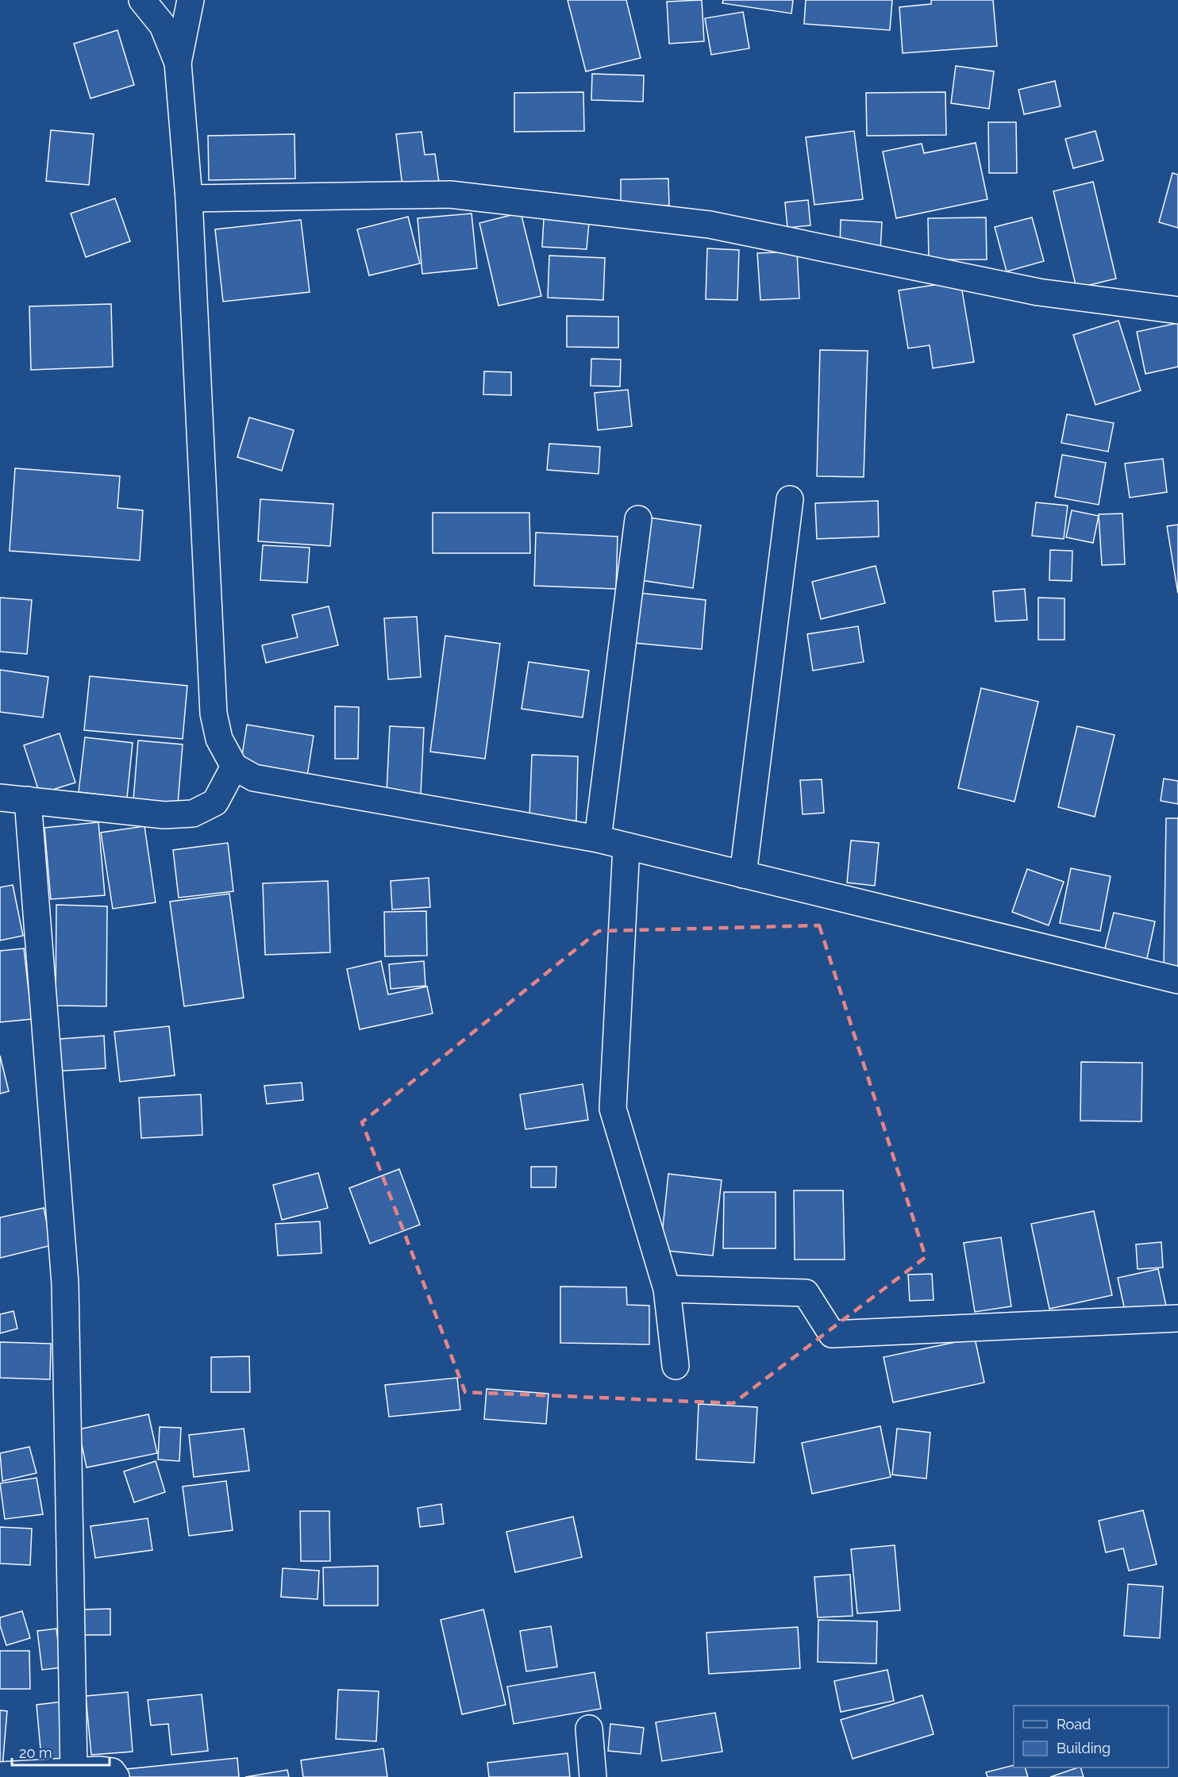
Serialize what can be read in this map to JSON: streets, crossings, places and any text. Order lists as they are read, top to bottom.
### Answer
{
  "legend": ["Road", "Building"],
  "scale_bar": "20 m"
}
